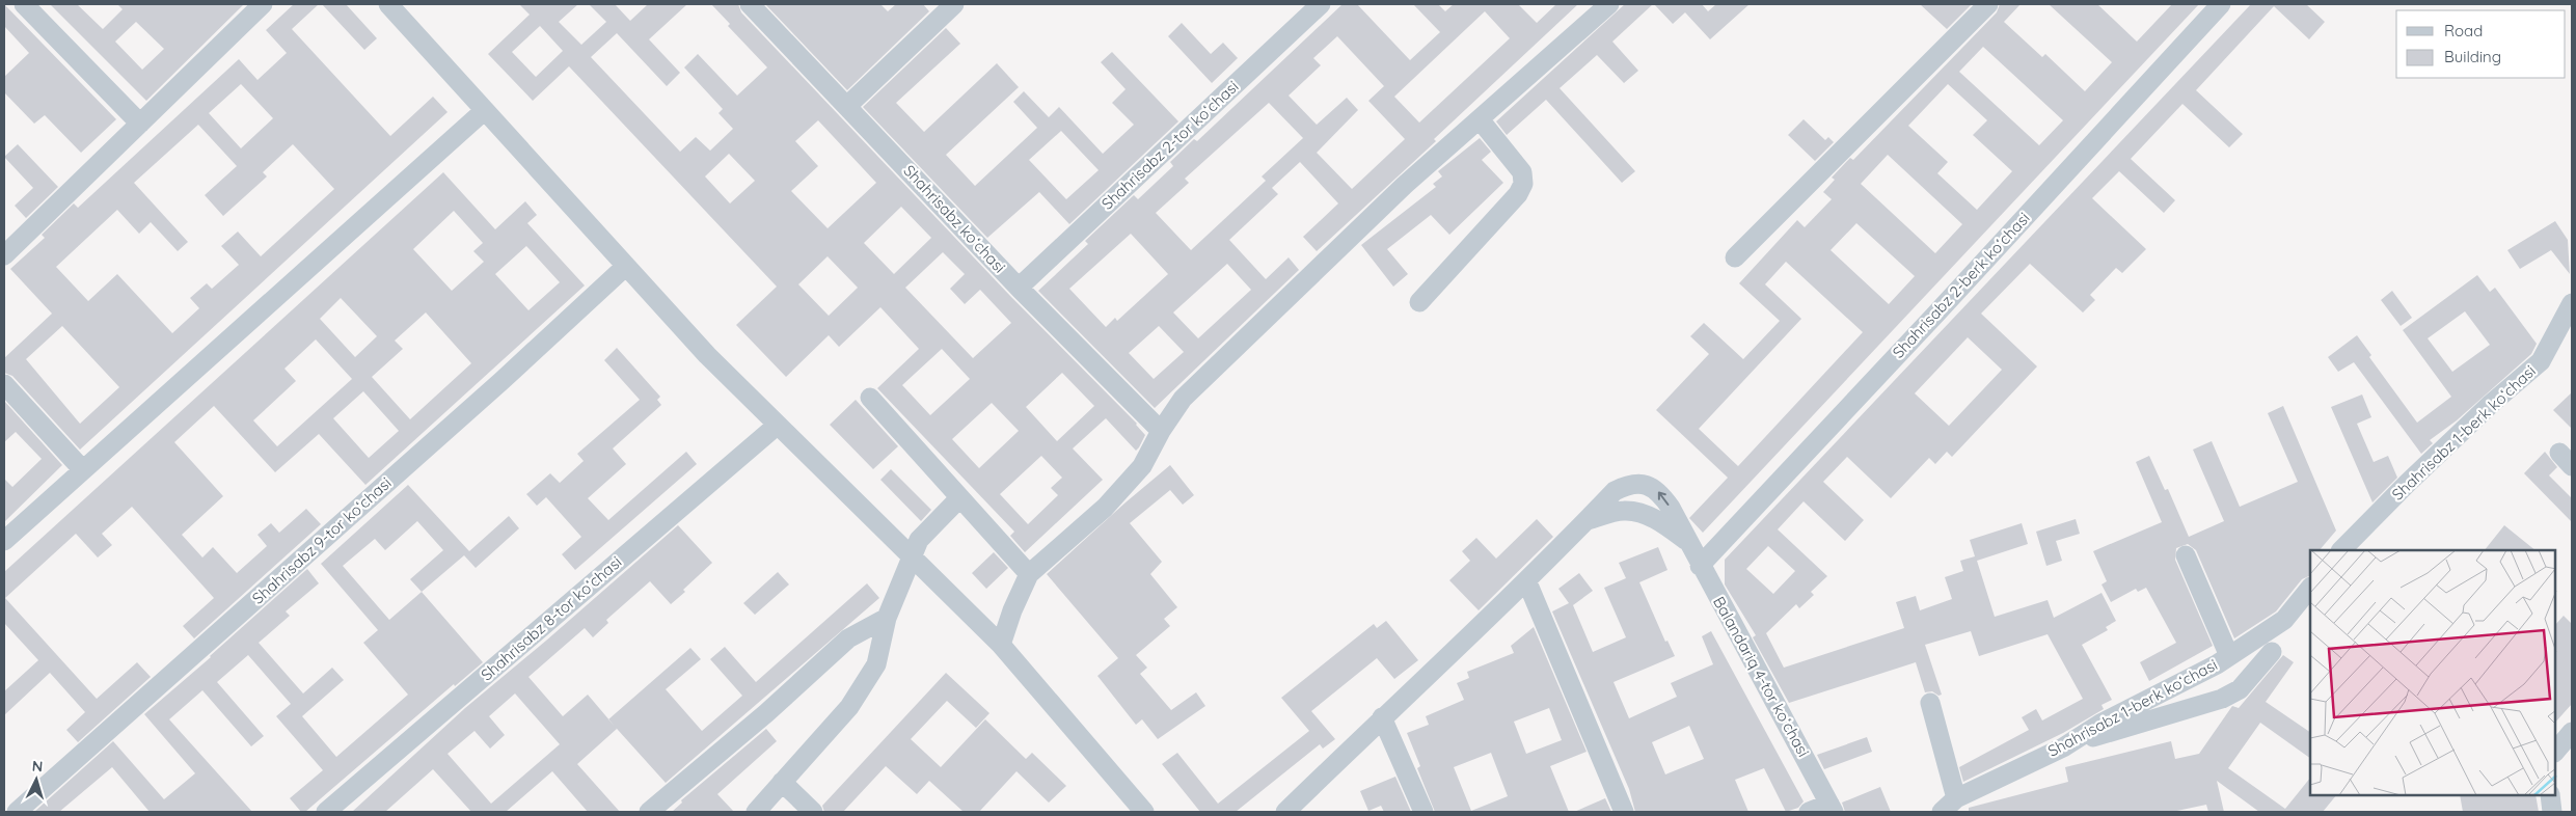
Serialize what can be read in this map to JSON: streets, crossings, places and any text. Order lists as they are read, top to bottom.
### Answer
{
  "streets": {
    "street": [
      "Shahrisabz 2-tor koʻchasi",
      "Shahrisabz koʻchasi",
      "Shahrisabz 2-berk koʻchasi",
      "Shahrisabz 1-berk koʻchasi",
      "Shahrisabz 9-tor koʻchasi",
      "Shahrisabz 8-tor koʻchasi",
      "Balandariq 4-tor koʻchasi"
    ]
  },
  "crossings": [
    ["Shahrisabz 2-tor koʻchasi", "Shahrisabz koʻchasi"],
    ["Shahrisabz 2-berk koʻchasi", "Balandariq 4-tor koʻchasi"]
  ],
  "legend": ["Road", "Building"],
  "north": "top"
}
